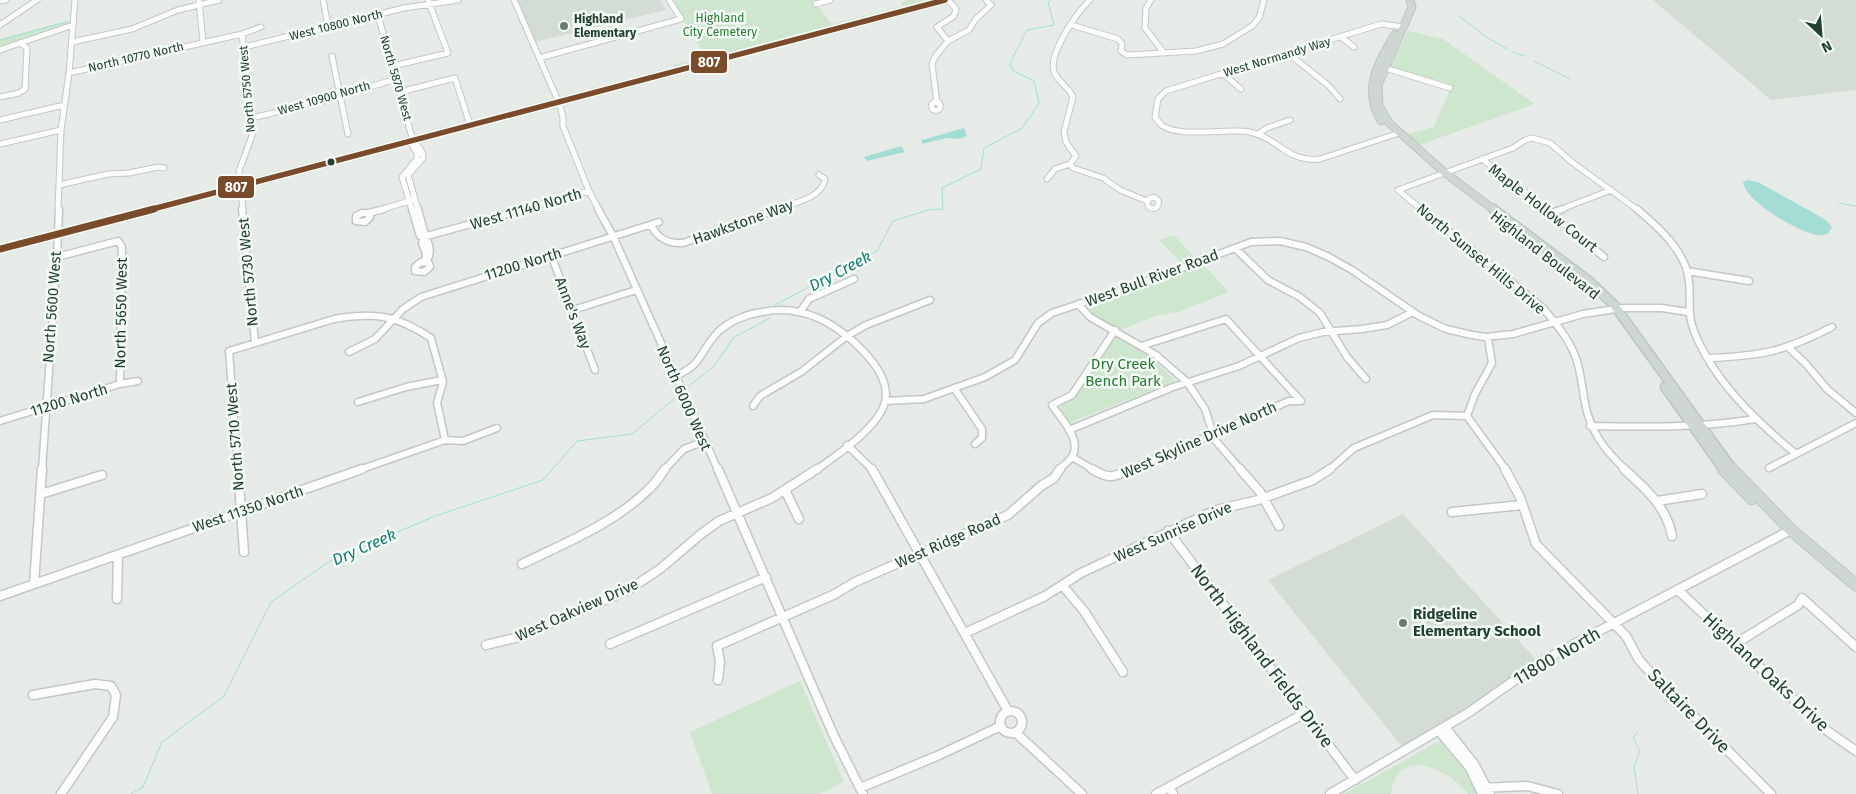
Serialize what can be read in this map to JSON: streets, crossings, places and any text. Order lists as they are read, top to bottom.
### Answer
{
  "streets": {
    "main road": ["Highland Boulevard"],
    "street": [
      "West 10800 North",
      "North 10770 North",
      "West Normandy Way",
      "North 5870 West",
      "North 5750 West",
      "West 10900 North",
      "Maple Hollow Court",
      "West 11140 North",
      "Hawkstone Way",
      "North Sunset Hills Drive",
      "11200 North",
      "North 5730 West",
      "West Bull River Road",
      "North 5600 West",
      "North 5650 West",
      "Anne's Way",
      "North 6000 West",
      "North 5710 West",
      "West Skyline Drive North",
      "West 11350 North",
      "West Sunrise Drive",
      "West Ridge Road",
      "West Oakview Drive",
      "North Highland Fields Drive",
      "11800 North",
      "Highland Oaks Drive",
      "Saltaire Drive"
    ]
  },
  "crossings": [
    ["West 10800 North", "North 5870 West"],
    ["West 10800 North", "North 5750 West"],
    ["North 10770 North", "North 5750 West"],
    ["North 10770 North", "North 5600 West"],
    ["West Normandy Way", "Highland Boulevard"],
    ["North 5870 West", "West 10900 North"],
    ["North 5750 West", "West 10900 North"],
    ["North 5750 West", "North 5730 West"],
    ["West 11140 North", "North 6000 West"],
    ["Hawkstone Way", "11200 North"],
    ["Highland Boulevard", "North Sunset Hills Drive"],
    ["Highland Boulevard", "West Bull River Road"],
    ["Highland Boulevard", "11800 North"],
    ["North Sunset Hills Drive", "West Bull River Road"],
    ["11200 North", "North 5600 West"],
    ["11200 North", "North 5650 West"],
    ["11200 North", "Anne's Way"],
    ["11200 North", "North 6000 West"],
    ["North 5730 West", "North 5710 West"],
    ["North 5600 West", "North 5650 West"],
    ["North 5600 West", "West 11350 North"],
    ["North 6000 West", "West Ridge Road"],
    ["North 6000 West", "West Oakview Drive"],
    ["North 5710 West", "West 11350 North"],
    ["West Skyline Drive North", "West Ridge Road"],
    ["West Sunrise Drive", "North Highland Fields Drive"],
    ["West Sunrise Drive", "Saltaire Drive"],
    ["North Highland Fields Drive", "11800 North"],
    ["11800 North", "Highland Oaks Drive"],
    ["11800 North", "Saltaire Drive"]
  ],
  "water": ["Dry Creek"],
  "parks": ["Highland City Cemetery", "Dry Creek Bench Park"],
  "places": ["Highland Elementary", "Ridgeline Elementary School"],
  "lines": ["transit line 807"],
  "north": "bottom right"
}
